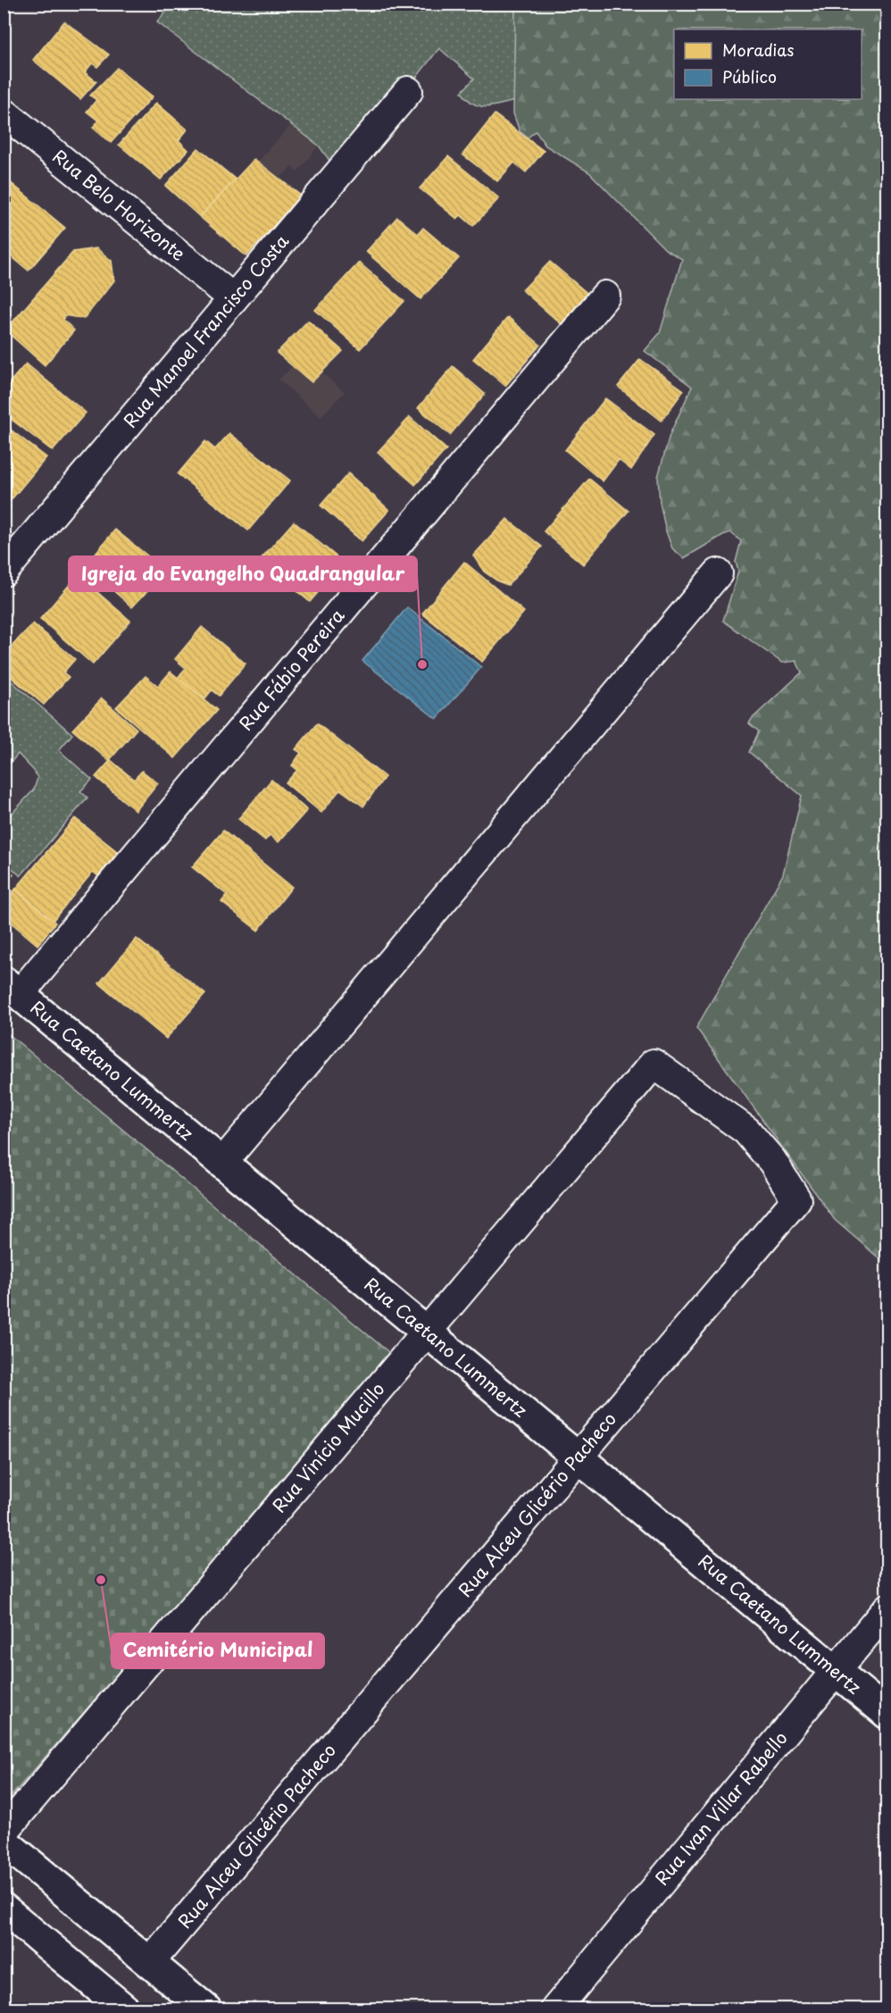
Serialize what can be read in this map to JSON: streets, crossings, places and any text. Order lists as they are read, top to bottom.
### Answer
{
  "streets": {
    "street": [
      "Rua Belo Horizonte",
      "Rua Manoel Francisco Costa",
      "Rua Fábio Pereira",
      "Rua Caetano Lummertz",
      "Rua Vinício Mucillo",
      "Rua Alceu Glicério Pacheco",
      "Rua Ivan Villar Rabello"
    ]
  },
  "crossings": [
    ["Rua Belo Horizonte", "Rua Manoel Francisco Costa"],
    ["Rua Fábio Pereira", "Rua Caetano Lummertz"],
    ["Rua Caetano Lummertz", "Rua Vinício Mucillo"],
    ["Rua Caetano Lummertz", "Rua Alceu Glicério Pacheco"],
    ["Rua Caetano Lummertz", "Rua Ivan Villar Rabello"],
    ["Rua Vinício Mucillo", "Rua Alceu Glicério Pacheco"]
  ],
  "places": ["Igreja do Evangelho Quadrangular", "Cemitério Municipal"],
  "legend": ["Moradias", "Público"]
}
